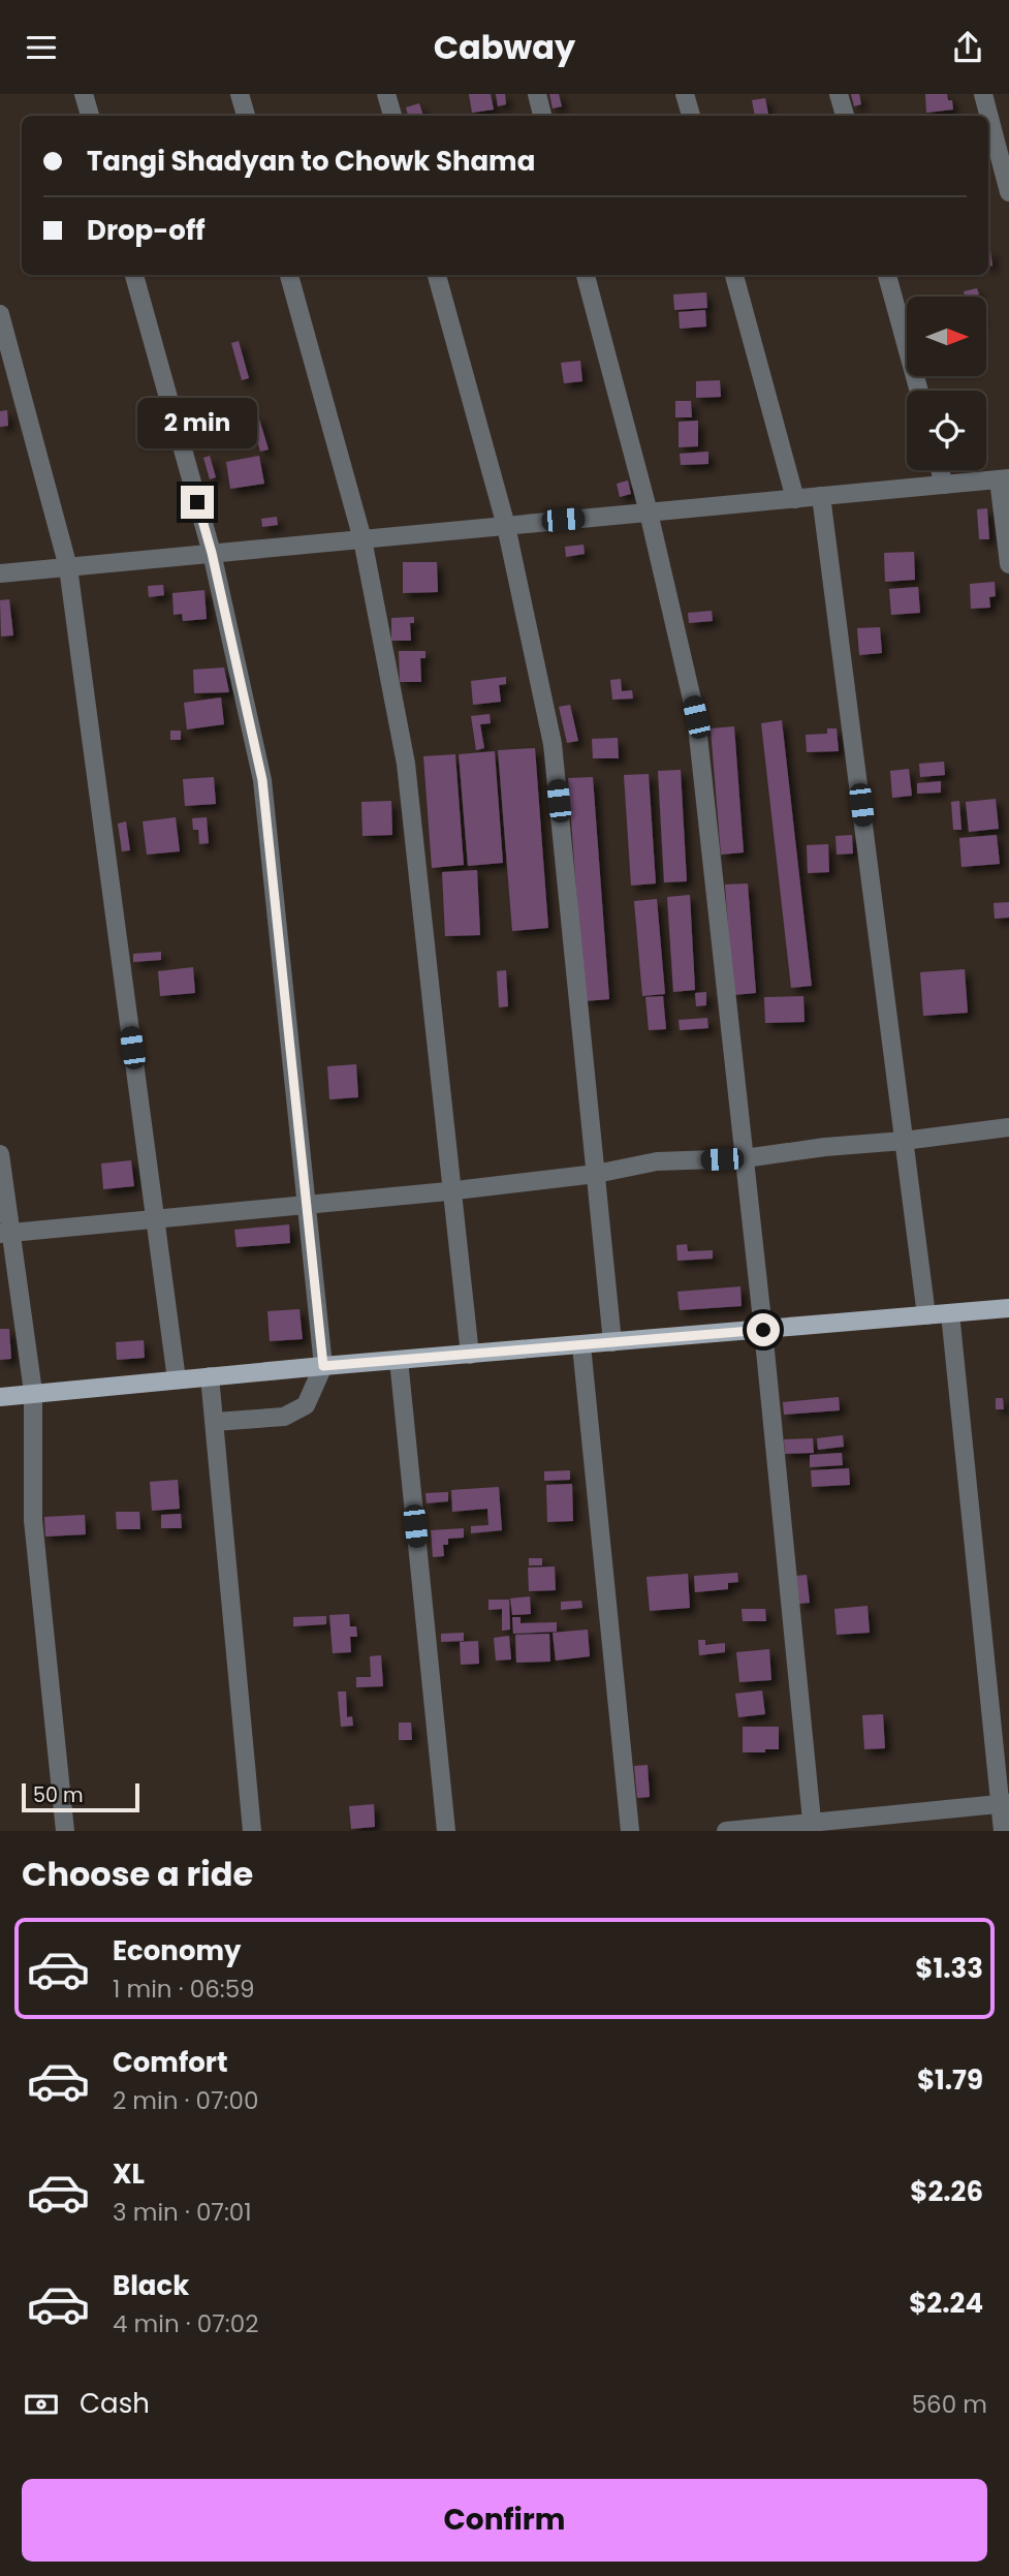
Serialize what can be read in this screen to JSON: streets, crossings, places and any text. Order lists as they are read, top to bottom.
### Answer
{
  "scale_bar": "50 m",
  "north": "right",
  "page": {
    "header": "Cabway",
    "banner": ["Tangi Shadyan to Chowk Shama", "Drop-off"],
    "bubble": "2 min",
    "scale": "50 m",
    "heading": "Choose a ride",
    "list": [
      {
        "name": "Economy",
        "note": "1 min · 06:59",
        "value": "$1.33"
      },
      {
        "name": "Comfort",
        "note": "2 min · 07:00",
        "value": "$1.79"
      },
      {
        "name": "XL",
        "note": "3 min · 07:01",
        "value": "$2.26"
      },
      {
        "name": "Black",
        "note": "4 min · 07:02",
        "value": "$2.24"
      }
    ],
    "pay": ["Cash", "560 m"],
    "buttons": "Confirm"
  }
}
